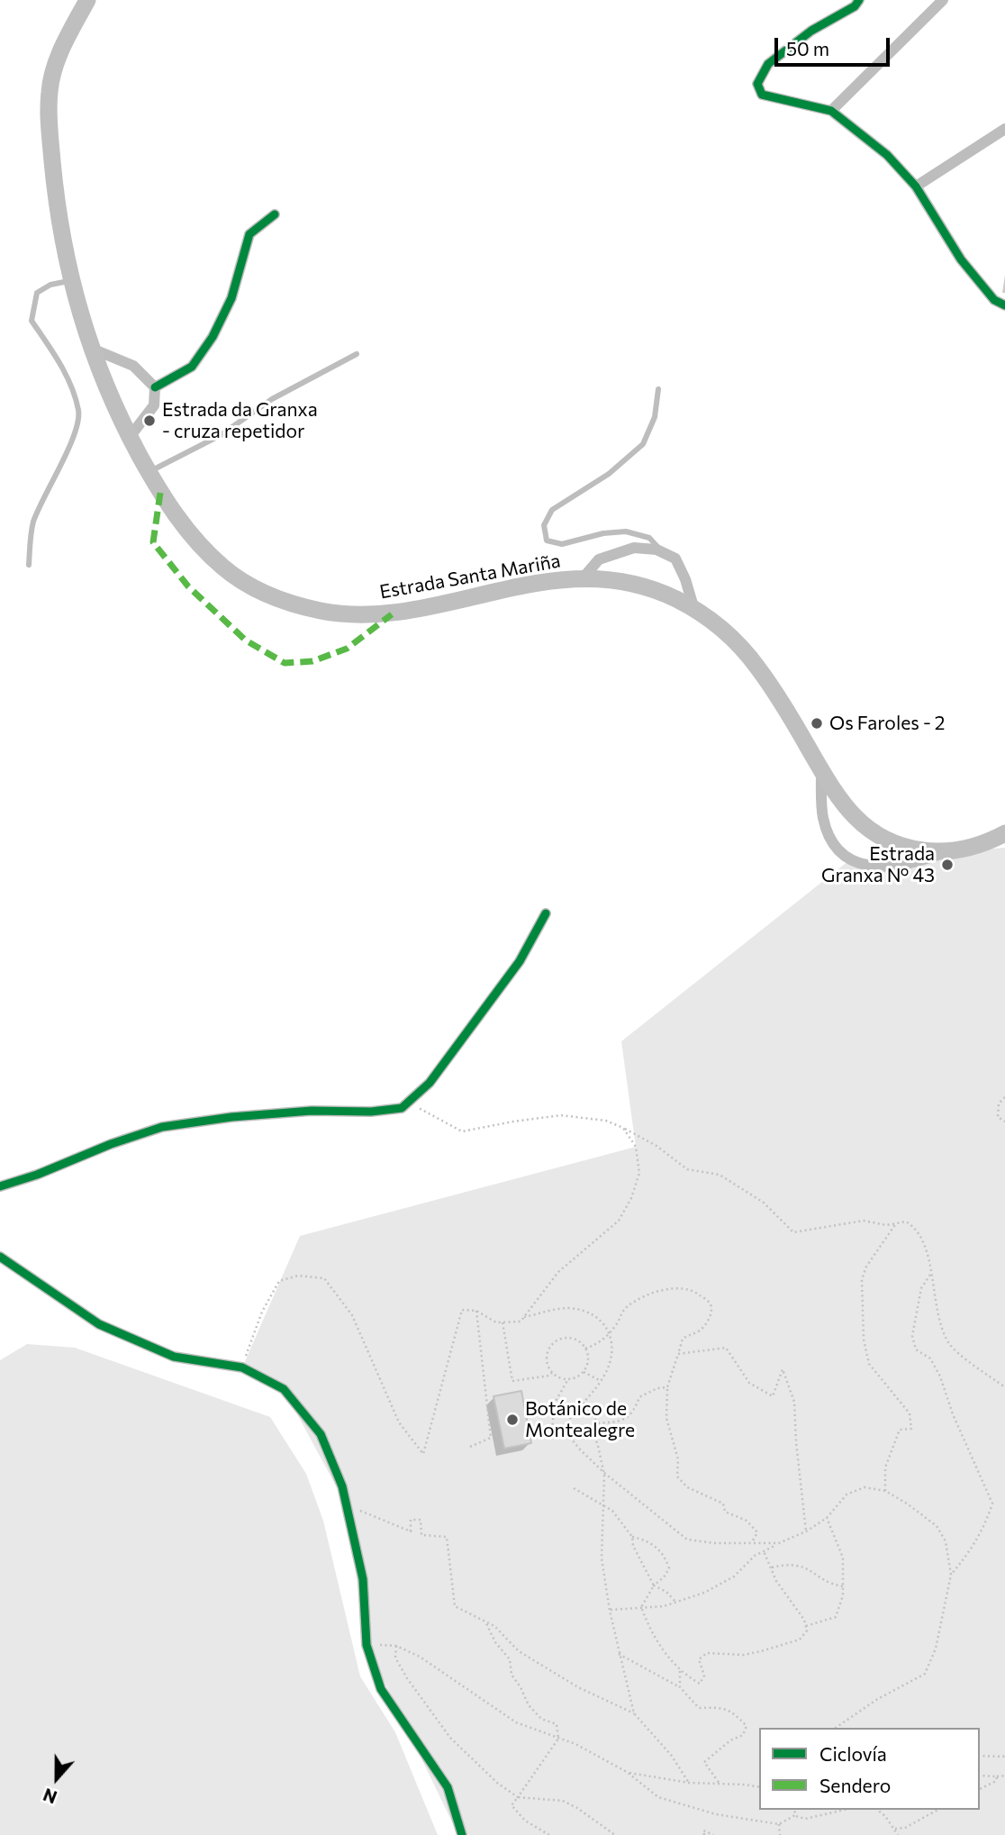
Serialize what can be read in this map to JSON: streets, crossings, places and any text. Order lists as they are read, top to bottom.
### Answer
{
  "streets": {
    "main road": ["Estrada Santa Mariña"]
  },
  "places": [
    "Estrada da Granxa - cruza repetidor",
    "Os Faroles - 2",
    "Estrada Granxa Nº 43",
    "Botánico de Montealegre"
  ],
  "legend": ["Ciclovía", "Sendero"],
  "scale_bar": "50 m",
  "north": "bottom"
}
